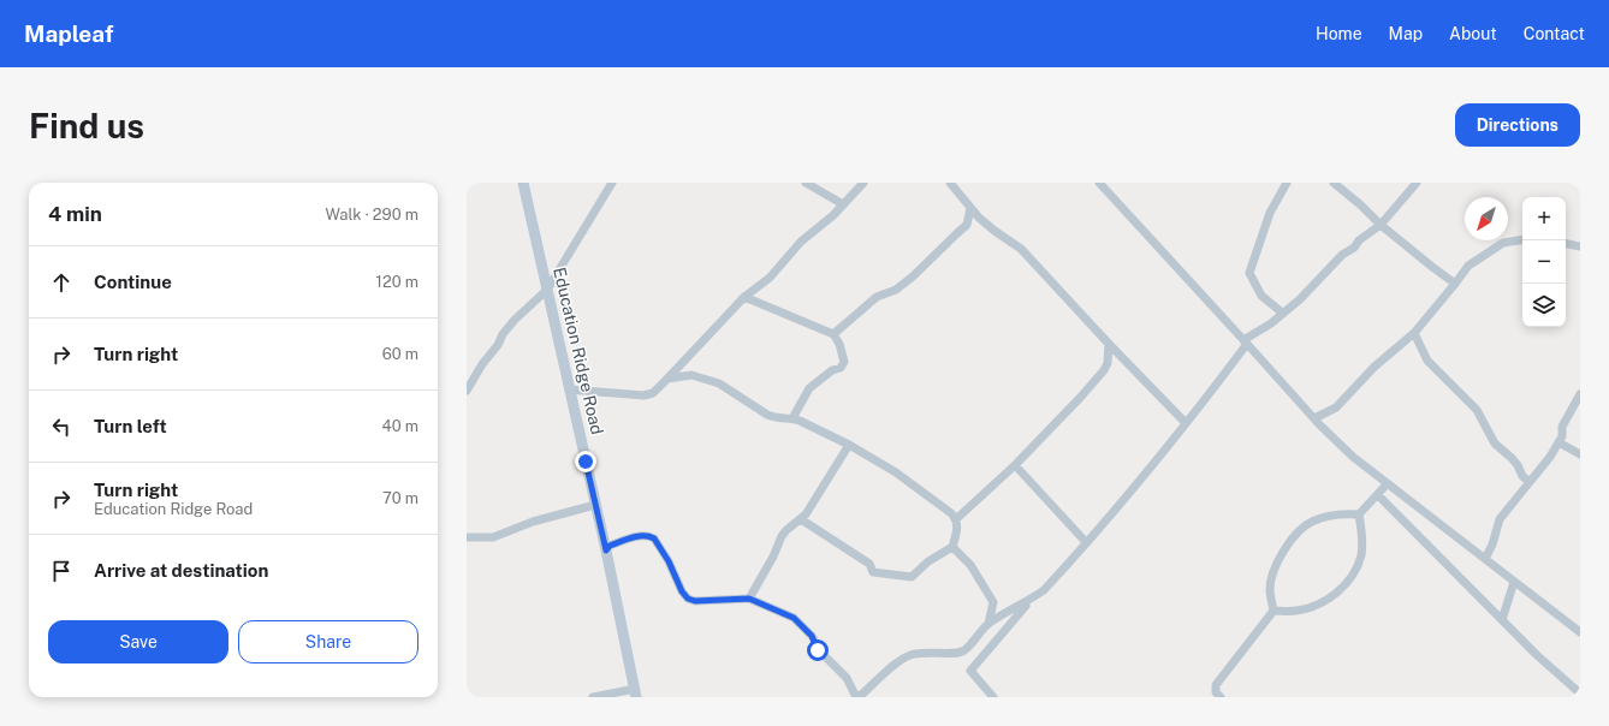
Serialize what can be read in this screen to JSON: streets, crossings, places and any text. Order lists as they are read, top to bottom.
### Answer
{
  "streets": {
    "main road": ["Education Ridge Road"]
  },
  "north": "bottom left",
  "page": {
    "header": "Mapleaf",
    "nav": [
      "Home",
      "Map",
      "About",
      "Contact"
    ],
    "buttons": [
      "Directions",
      ["Save", "Share"]
    ],
    "title": "Find us",
    "heading": ["4 min", "Walk · 290 m"],
    "map_buttons": ["+", "−"],
    "list": [
      ["Continue", "120 m"],
      ["Turn right", "60 m"],
      ["Turn left", "40 m"],
      ["Turn right", "Education Ridge Road", "70 m"],
      "Arrive at destination"
    ]
  }
}
